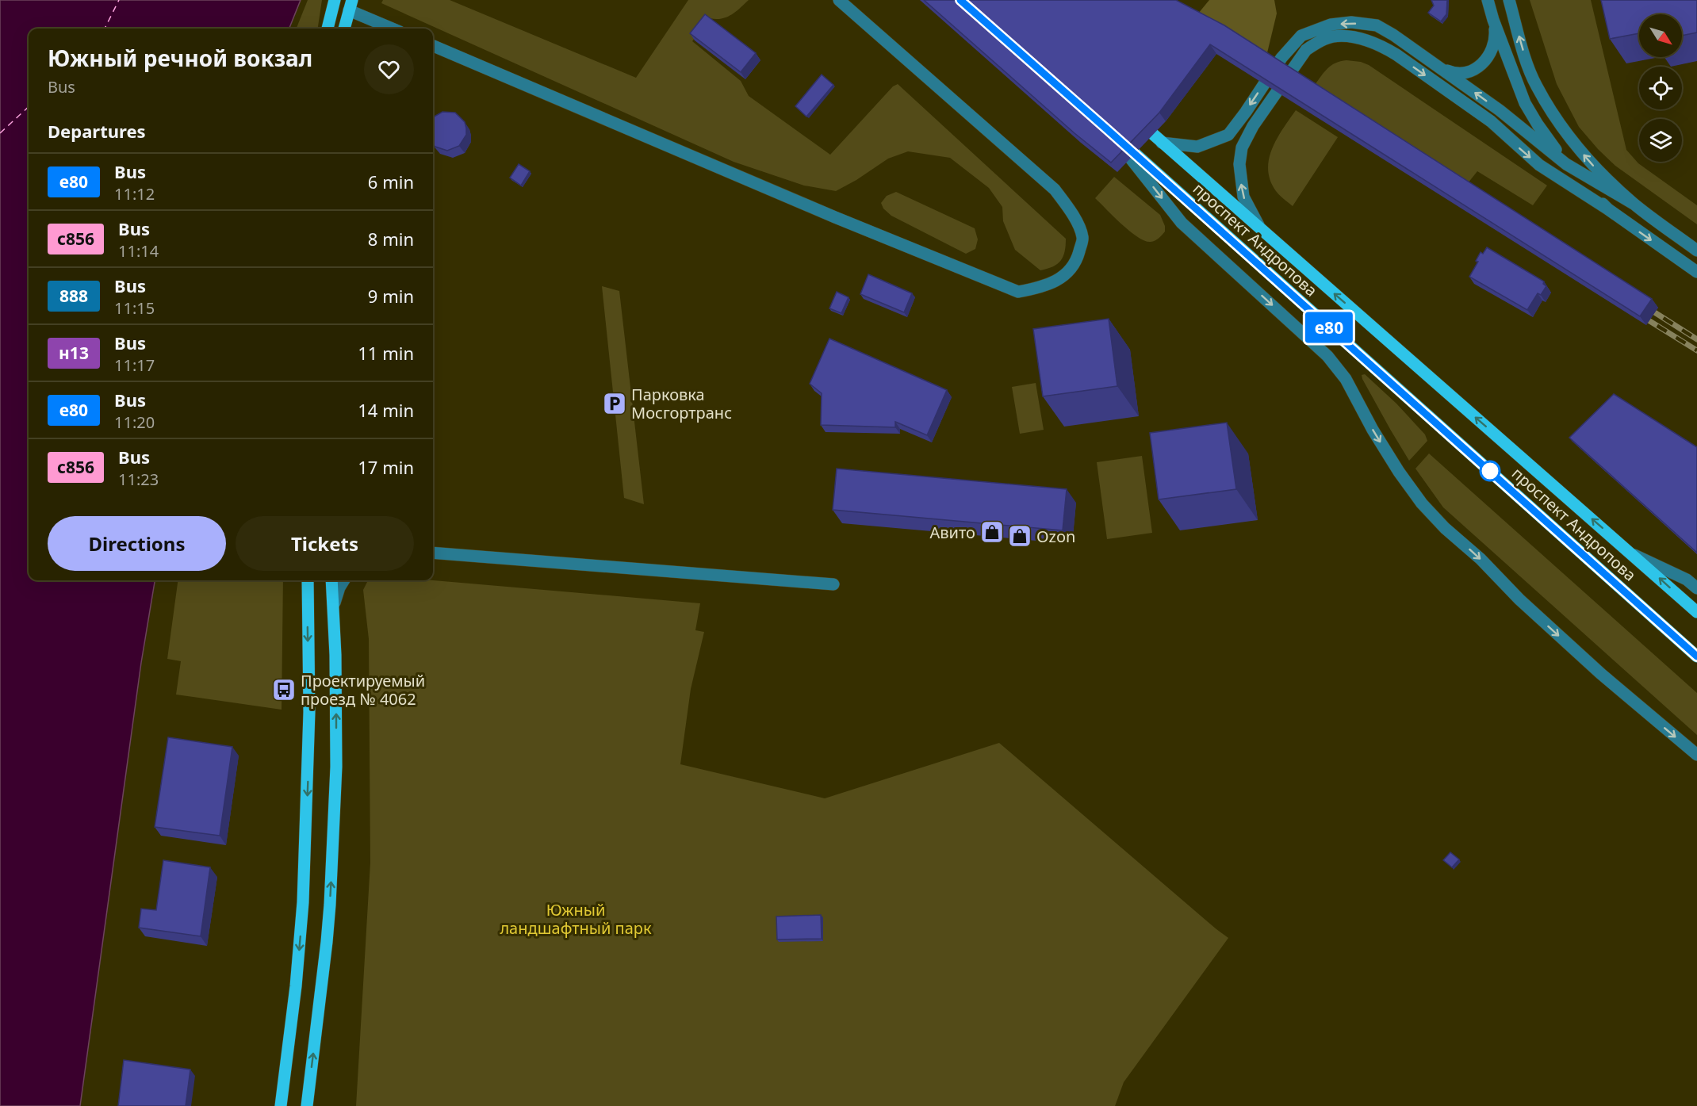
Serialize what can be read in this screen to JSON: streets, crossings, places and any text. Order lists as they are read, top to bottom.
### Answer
{
  "streets": {
    "main road": ["проспект Андропова"]
  },
  "parks": ["Южный ландшафтный парк"],
  "places": {
    "parking": ["Парковка Мосгортранс"],
    "shop": ["Авито", "Ozon"],
    "bus stop": ["Проектируемый проезд № 4062"]
  },
  "lines": ["bus line е80"],
  "north": "bottom right",
  "page": {
    "on_map": "е80",
    "heading": [
      ["Южный речной вокзал", "Bus"],
      "Departures"
    ],
    "list": [
      {
        "mark": "е80",
        "name": "Bus",
        "note": "11:12",
        "value": "6 min"
      },
      {
        "mark": "с856",
        "name": "Bus",
        "note": "11:14",
        "value": "8 min"
      },
      {
        "mark": "888",
        "name": "Bus",
        "note": "11:15",
        "value": "9 min"
      },
      {
        "mark": "н13",
        "name": "Bus",
        "note": "11:17",
        "value": "11 min"
      },
      {
        "mark": "е80",
        "name": "Bus",
        "note": "11:20",
        "value": "14 min"
      },
      {
        "mark": "с856",
        "name": "Bus",
        "note": "11:23",
        "value": "17 min"
      }
    ],
    "buttons": ["Directions", "Tickets"]
  }
}
